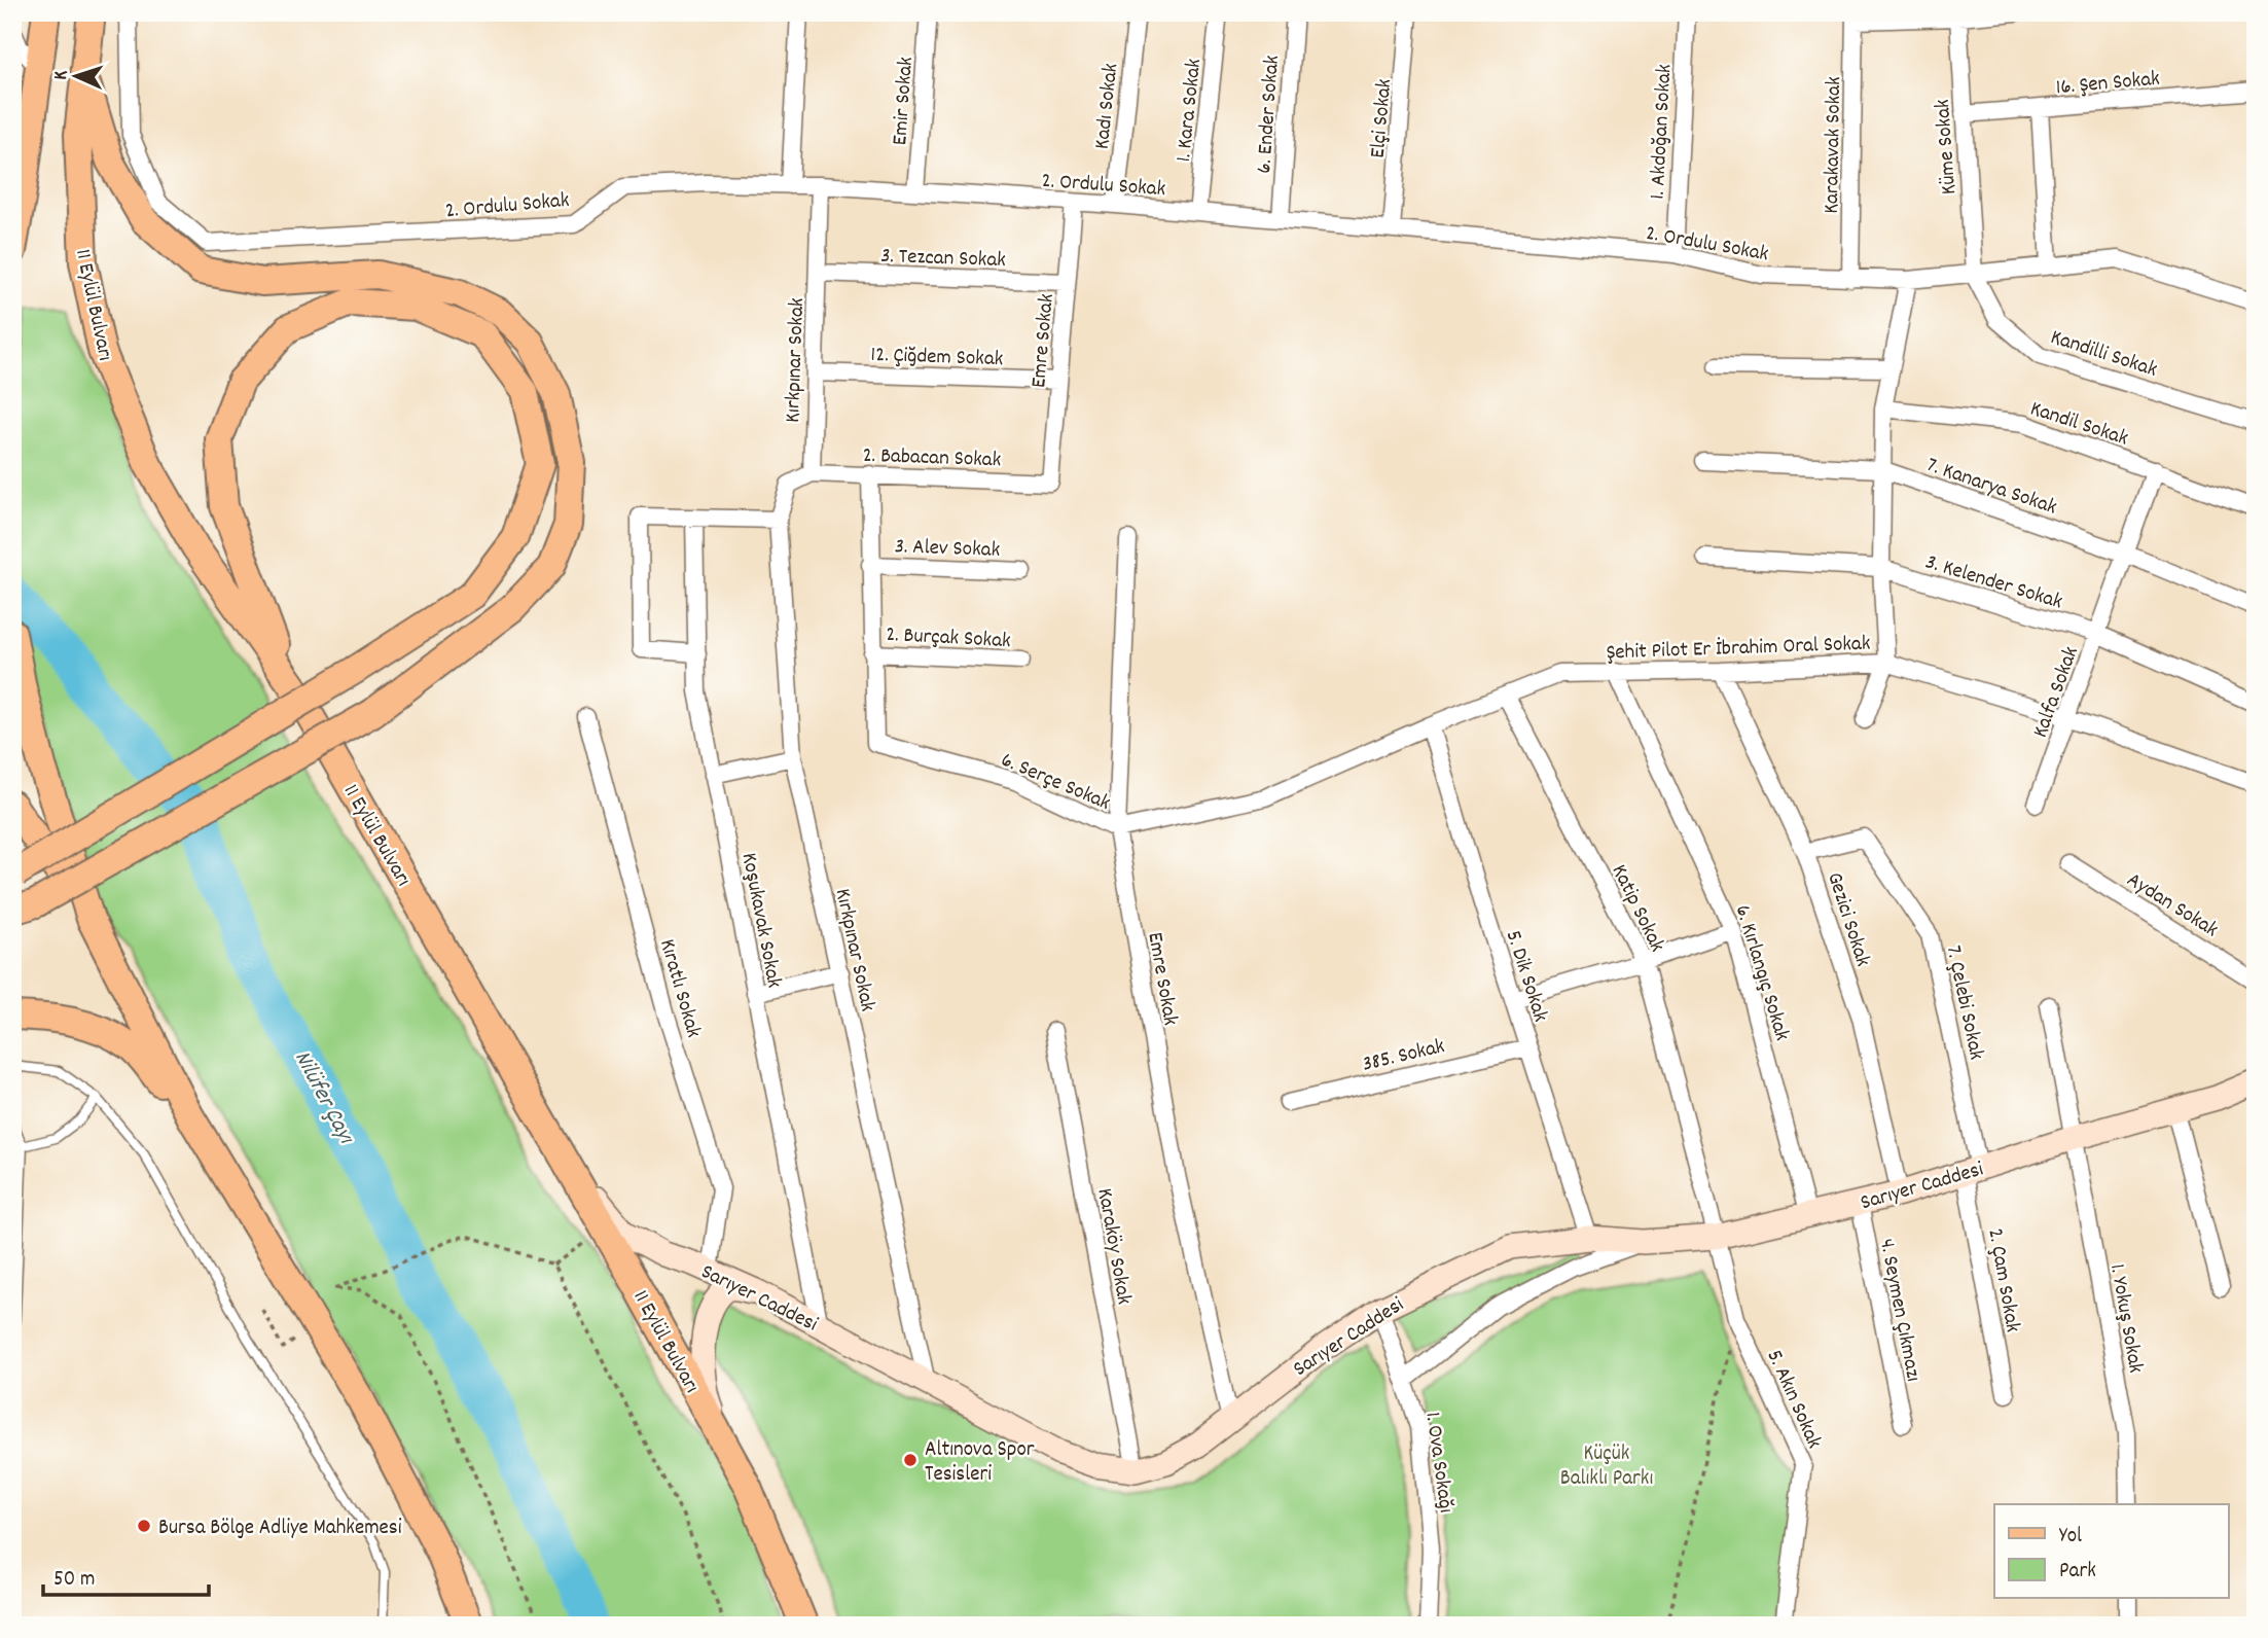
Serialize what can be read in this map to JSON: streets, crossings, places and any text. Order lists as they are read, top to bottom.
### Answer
{
  "streets": {
    "main road": ["11 Eylül Bulvarı"],
    "street": [
      "16. Şen Sokak",
      "Emir Sokak",
      "Kadı Sokak",
      "1. Kara Sokak",
      "6. Ender Sokak",
      "Elçi Sokak",
      "1. Akdoğan Sokak",
      "Karakavak Sokak",
      "Küme Sokak",
      "2. Ordulu Sokak",
      "3. Tezcan Sokak",
      "Emre Sokak",
      "Kandilli Sokak",
      "12. Çiğdem Sokak",
      "Kırkpınar Sokak",
      "Kandil Sokak",
      "2. Babacan Sokak",
      "7. Kanarya Sokak",
      "3. Alev Sokak",
      "3. Kelender Sokak",
      "2. Burçak Sokak",
      "Şehit Pilot Er İbrahim Oral Sokak",
      "Kalfa Sokak",
      "6. Serçe Sokak",
      "Aydan Sokak",
      "Katip Sokak",
      "Gezici Sokak",
      "Koşukavak Sokak",
      "6. Kırlangıç Sokak",
      "5. Dik Sokak",
      "Kıratlı Sokak",
      "7. Çelebi Sokak",
      "385. Sokak",
      "Sarıyer Caddesi",
      "Karaköy Sokak",
      "2. Çam Sokak",
      "4. Seymen Çıkmazı",
      "1. Yokuş Sokak",
      "5. Akın Sokak",
      "1. Ova Sokağı"
    ]
  },
  "crossings": [
    ["16. Şen Sokak", "Küme Sokak"],
    ["Emir Sokak", "2. Ordulu Sokak"],
    ["Kadı Sokak", "2. Ordulu Sokak"],
    ["1. Kara Sokak", "2. Ordulu Sokak"],
    ["6. Ender Sokak", "2. Ordulu Sokak"],
    ["Elçi Sokak", "2. Ordulu Sokak"],
    ["1. Akdoğan Sokak", "2. Ordulu Sokak"],
    ["Karakavak Sokak", "2. Ordulu Sokak"],
    ["Küme Sokak", "2. Ordulu Sokak"],
    ["Küme Sokak", "Kandilli Sokak"],
    ["2. Ordulu Sokak", "Emre Sokak"],
    ["2. Ordulu Sokak", "Kandilli Sokak"],
    ["2. Ordulu Sokak", "Kırkpınar Sokak"],
    ["3. Tezcan Sokak", "Emre Sokak"],
    ["3. Tezcan Sokak", "Kırkpınar Sokak"],
    ["11 Eylül Bulvarı", "Sarıyer Caddesi"],
    ["Emre Sokak", "12. Çiğdem Sokak"],
    ["Emre Sokak", "2. Babacan Sokak"],
    ["Emre Sokak", "6. Serçe Sokak"],
    ["Emre Sokak", "Sarıyer Caddesi"],
    ["12. Çiğdem Sokak", "Kırkpınar Sokak"],
    ["Kırkpınar Sokak", "2. Babacan Sokak"],
    ["Kırkpınar Sokak", "Sarıyer Caddesi"],
    ["Kandil Sokak", "Kalfa Sokak"],
    ["2. Babacan Sokak", "6. Serçe Sokak"],
    ["7. Kanarya Sokak", "Kalfa Sokak"],
    ["3. Alev Sokak", "6. Serçe Sokak"],
    ["3. Kelender Sokak", "Kalfa Sokak"],
    ["2. Burçak Sokak", "6. Serçe Sokak"],
    ["Şehit Pilot Er İbrahim Oral Sokak", "Kalfa Sokak"],
    ["Şehit Pilot Er İbrahim Oral Sokak", "6. Serçe Sokak"],
    ["Şehit Pilot Er İbrahim Oral Sokak", "Katip Sokak"],
    ["Şehit Pilot Er İbrahim Oral Sokak", "Gezici Sokak"],
    ["Şehit Pilot Er İbrahim Oral Sokak", "6. Kırlangıç Sokak"],
    ["Şehit Pilot Er İbrahim Oral Sokak", "5. Dik Sokak"],
    ["6. Serçe Sokak", "5. Dik Sokak"],
    ["Katip Sokak", "Sarıyer Caddesi"],
    ["Katip Sokak", "5. Akın Sokak"],
    ["Gezici Sokak", "7. Çelebi Sokak"],
    ["Gezici Sokak", "Sarıyer Caddesi"],
    ["Koşukavak Sokak", "Sarıyer Caddesi"],
    ["6. Kırlangıç Sokak", "Sarıyer Caddesi"],
    ["5. Dik Sokak", "385. Sokak"],
    ["5. Dik Sokak", "Sarıyer Caddesi"],
    ["Kıratlı Sokak", "Sarıyer Caddesi"],
    ["7. Çelebi Sokak", "Sarıyer Caddesi"],
    ["7. Çelebi Sokak", "2. Çam Sokak"],
    ["Sarıyer Caddesi", "Karaköy Sokak"],
    ["Sarıyer Caddesi", "2. Çam Sokak"],
    ["Sarıyer Caddesi", "4. Seymen Çıkmazı"],
    ["Sarıyer Caddesi", "1. Yokuş Sokak"],
    ["Sarıyer Caddesi", "5. Akın Sokak"],
    ["Sarıyer Caddesi", "1. Ova Sokağı"]
  ],
  "water": ["Nilüfer Çayı"],
  "parks": ["Küçük Balıklı Parkı"],
  "places": ["Altınova Spor Tesisleri", "Bursa Bölge Adliye Mahkemesi"],
  "legend": ["Yol", "Park"],
  "scale_bar": "50 m",
  "north": "left"
}
